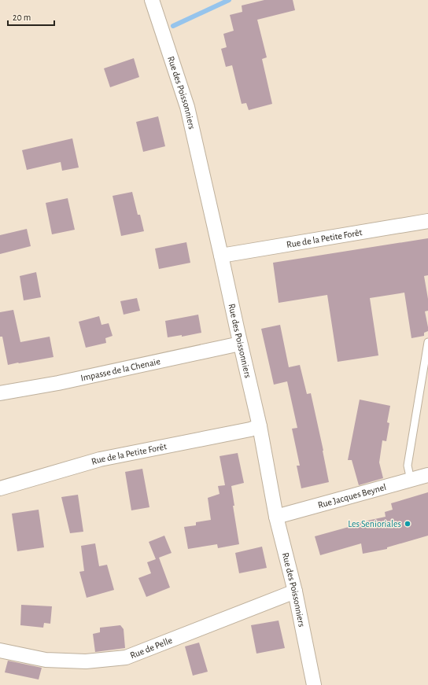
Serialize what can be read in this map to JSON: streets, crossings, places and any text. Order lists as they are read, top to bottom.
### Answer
{
  "streets": {
    "street": [
      "Rue des Poissonniers",
      "Rue de la Petite Forêt",
      "Impasse de la Chenaie",
      "Rue Jacques Beynel",
      "Rue de Pelle"
    ]
  },
  "crossings": [
    ["Rue des Poissonniers", "Rue de la Petite Forêt"],
    ["Rue des Poissonniers", "Impasse de la Chenaie"],
    ["Rue des Poissonniers", "Rue Jacques Beynel"],
    ["Rue des Poissonniers", "Rue de Pelle"]
  ],
  "places": ["Les Senioriales"],
  "scale_bar": "20 m"
}
